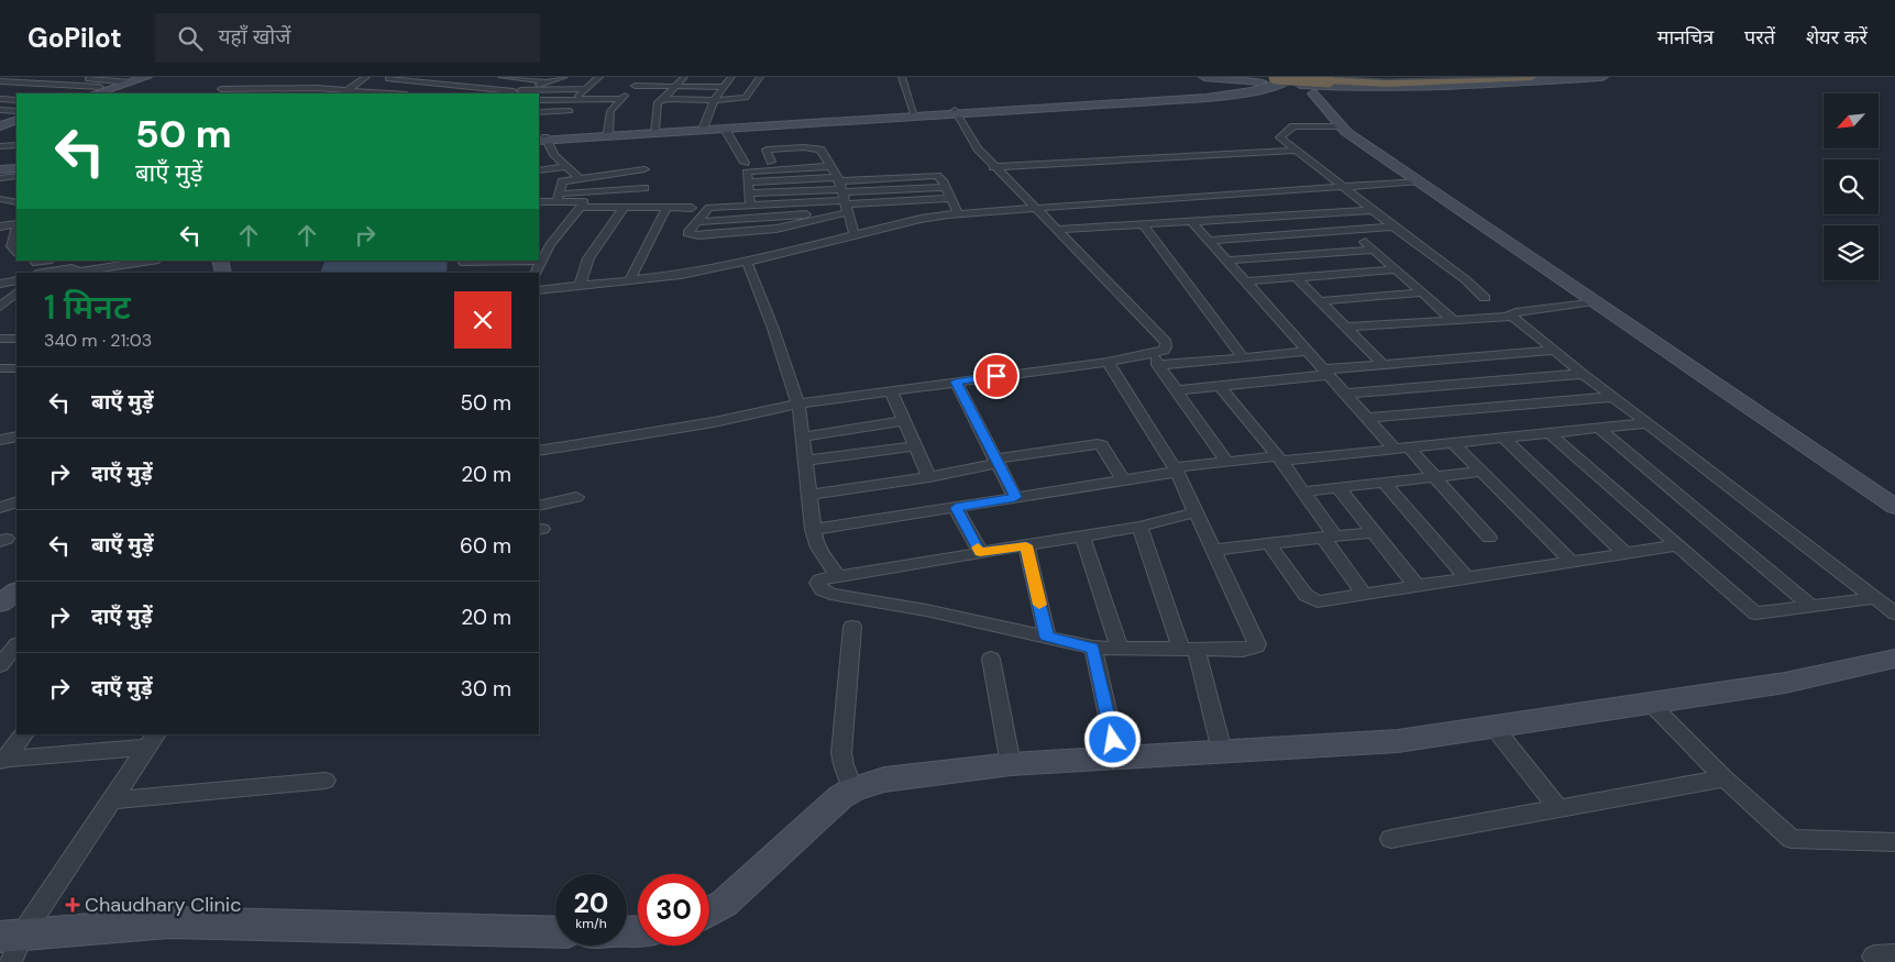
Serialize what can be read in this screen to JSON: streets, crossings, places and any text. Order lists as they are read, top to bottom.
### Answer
{
  "places": {
    "health": ["Chaudhary Clinic"]
  },
  "north": "bottom left",
  "page": {
    "header": "GoPilot",
    "search": "यहाँ खोजें",
    "nav": ["मानचित्र", "परतें", "शेयर करें"],
    "turn": ["50 m", "बाएँ मुड़ें"],
    "heading": ["1 मिनट", "340 m · 21:03"],
    "list": [
      {
        "name": "बाएँ मुड़ें",
        "value": "50 m"
      },
      {
        "name": "दाएँ मुड़ें",
        "value": "20 m"
      },
      {
        "name": "बाएँ मुड़ें",
        "value": "60 m"
      },
      {
        "name": "दाएँ मुड़ें",
        "value": "20 m"
      },
      {
        "name": "दाएँ मुड़ें",
        "value": "30 m"
      }
    ],
    "speed": "20 km/h",
    "limit": "30"
  }
}
